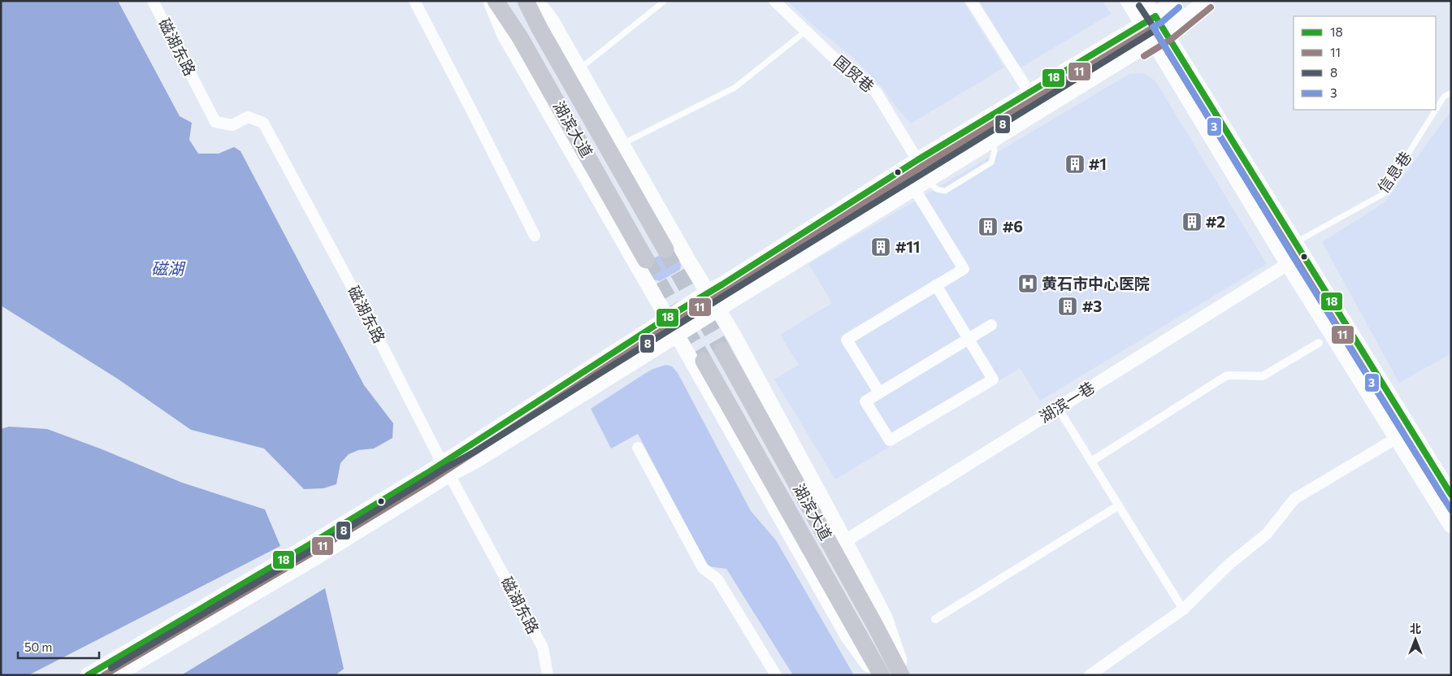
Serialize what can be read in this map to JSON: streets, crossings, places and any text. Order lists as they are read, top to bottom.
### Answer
{
  "streets": {
    "main road": ["湖滨大道"],
    "street": ["磁湖东路", "国贸巷", "湖滨一巷"],
    "lane": ["信息巷"]
  },
  "water": ["磁湖"],
  "places": {
    "building": [
      "#1",
      "#2",
      "#6",
      "#11",
      "#3"
    ],
    "hospital": ["黄石市中心医院"]
  },
  "lines": [
    "transit line 8",
    "transit line 11",
    "transit line 3",
    "transit line 18"
  ],
  "legend": [
    "18",
    "11",
    "8",
    "3"
  ],
  "scale_bar": "50 m",
  "north": "top"
}
